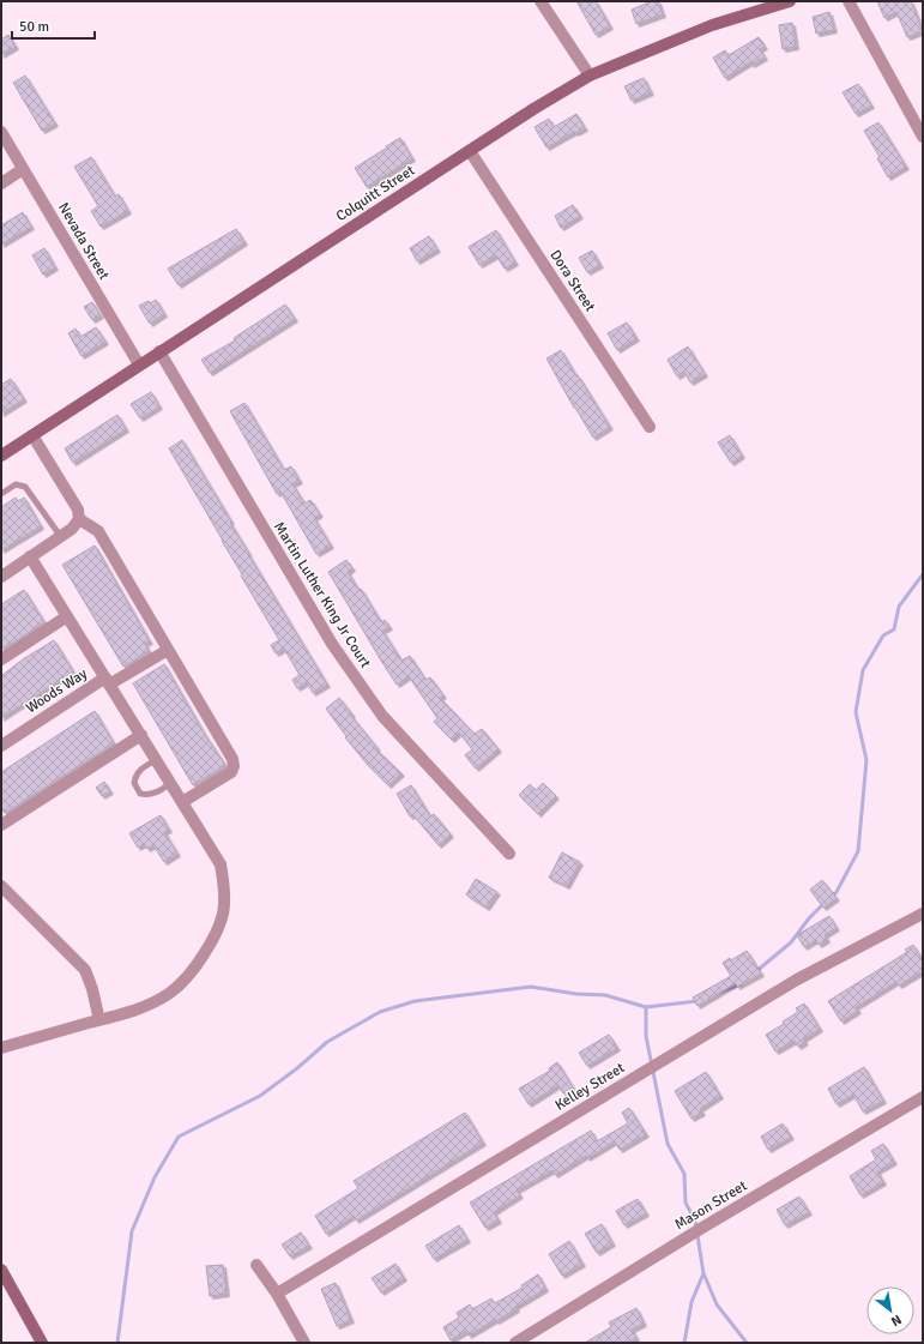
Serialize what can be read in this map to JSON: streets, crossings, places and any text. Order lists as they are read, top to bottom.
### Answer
{
  "streets": {
    "street": [
      "Colquitt Street",
      "Nevada Street",
      "Dora Street",
      "Martin Luther King Jr Court",
      "Woods Way",
      "Kelley Street",
      "Mason Street"
    ]
  },
  "crossings": [
    ["Colquitt Street", "Nevada Street"],
    ["Colquitt Street", "Dora Street"],
    ["Colquitt Street", "Martin Luther King Jr Court"]
  ],
  "scale_bar": "50 m",
  "north": "bottom right"
}
